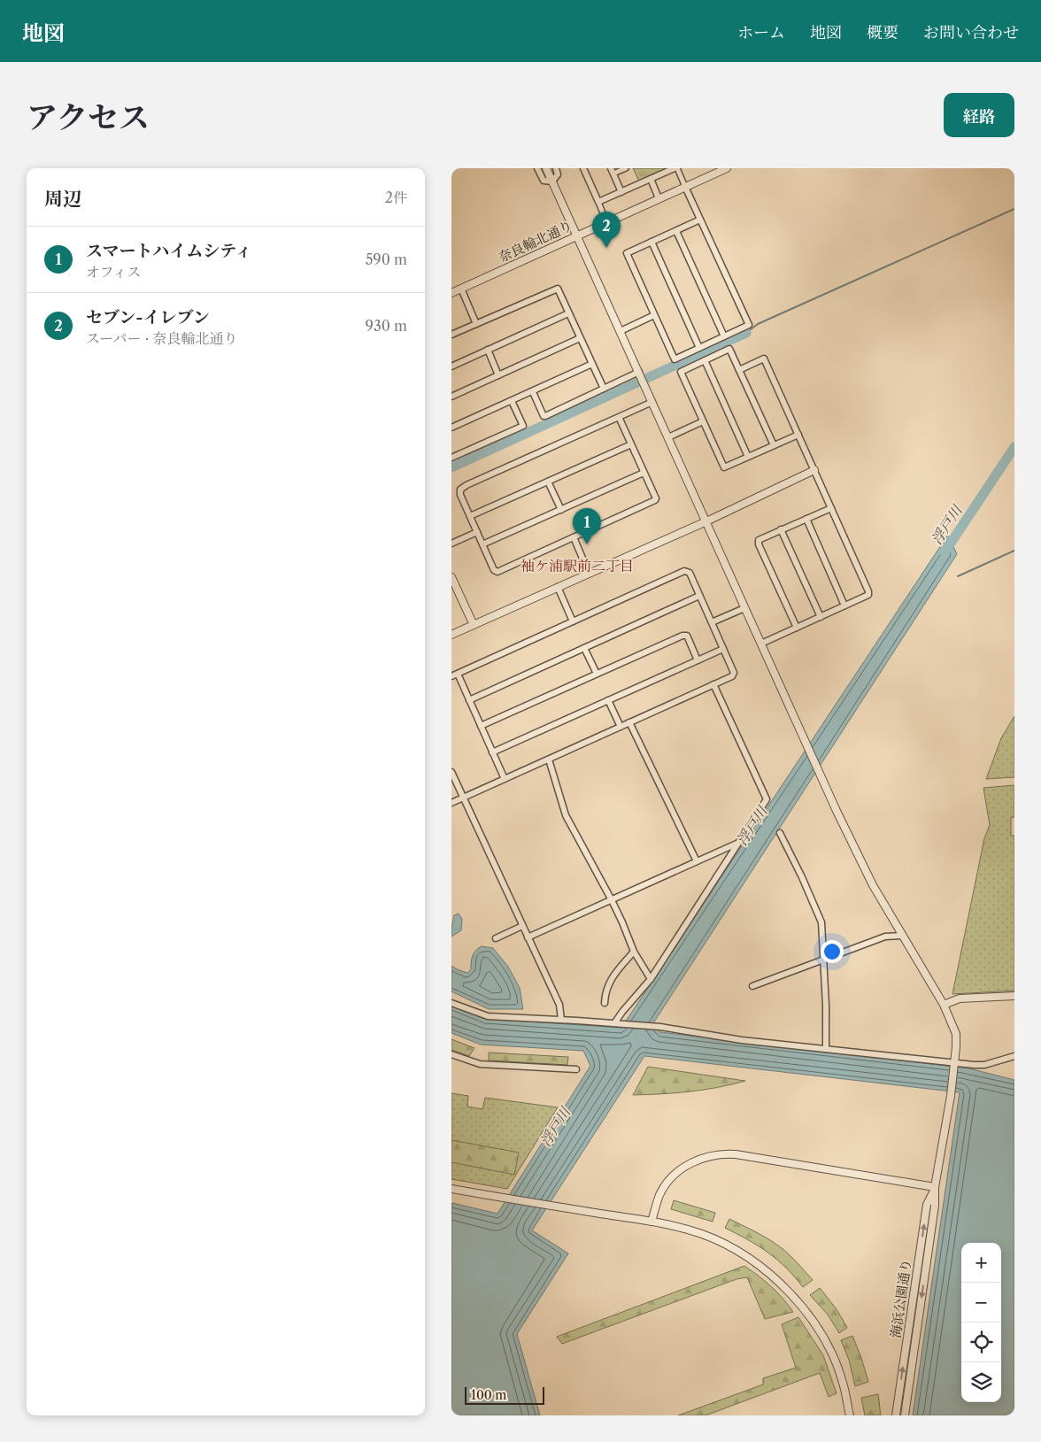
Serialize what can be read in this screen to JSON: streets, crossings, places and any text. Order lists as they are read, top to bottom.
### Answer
{
  "streets": {
    "street": ["奈良輪北通り", "海浜公園通り"]
  },
  "crossings": [
    ["奈良輪北通り", "海浜公園通り"]
  ],
  "districts": ["袖ケ浦駅前二丁目"],
  "water": ["浮戸川"],
  "scale_bar": "100 m",
  "page": {
    "header": "地図",
    "nav": [
      "ホーム",
      "地図",
      "概要",
      "お問い合わせ"
    ],
    "title": "アクセス",
    "buttons": "経路",
    "heading": ["周辺", "2件"],
    "pins": ["2", "1"],
    "list": [
      {
        "mark": "1",
        "name": "スマートハイムシティ",
        "note": "オフィス",
        "value": "590 m"
      },
      {
        "mark": "2",
        "name": "セブン-イレブン",
        "note": "スーパー · 奈良輪北通り",
        "value": "930 m"
      }
    ],
    "map_buttons": ["+", "−"],
    "scale": "100 m"
  }
}
